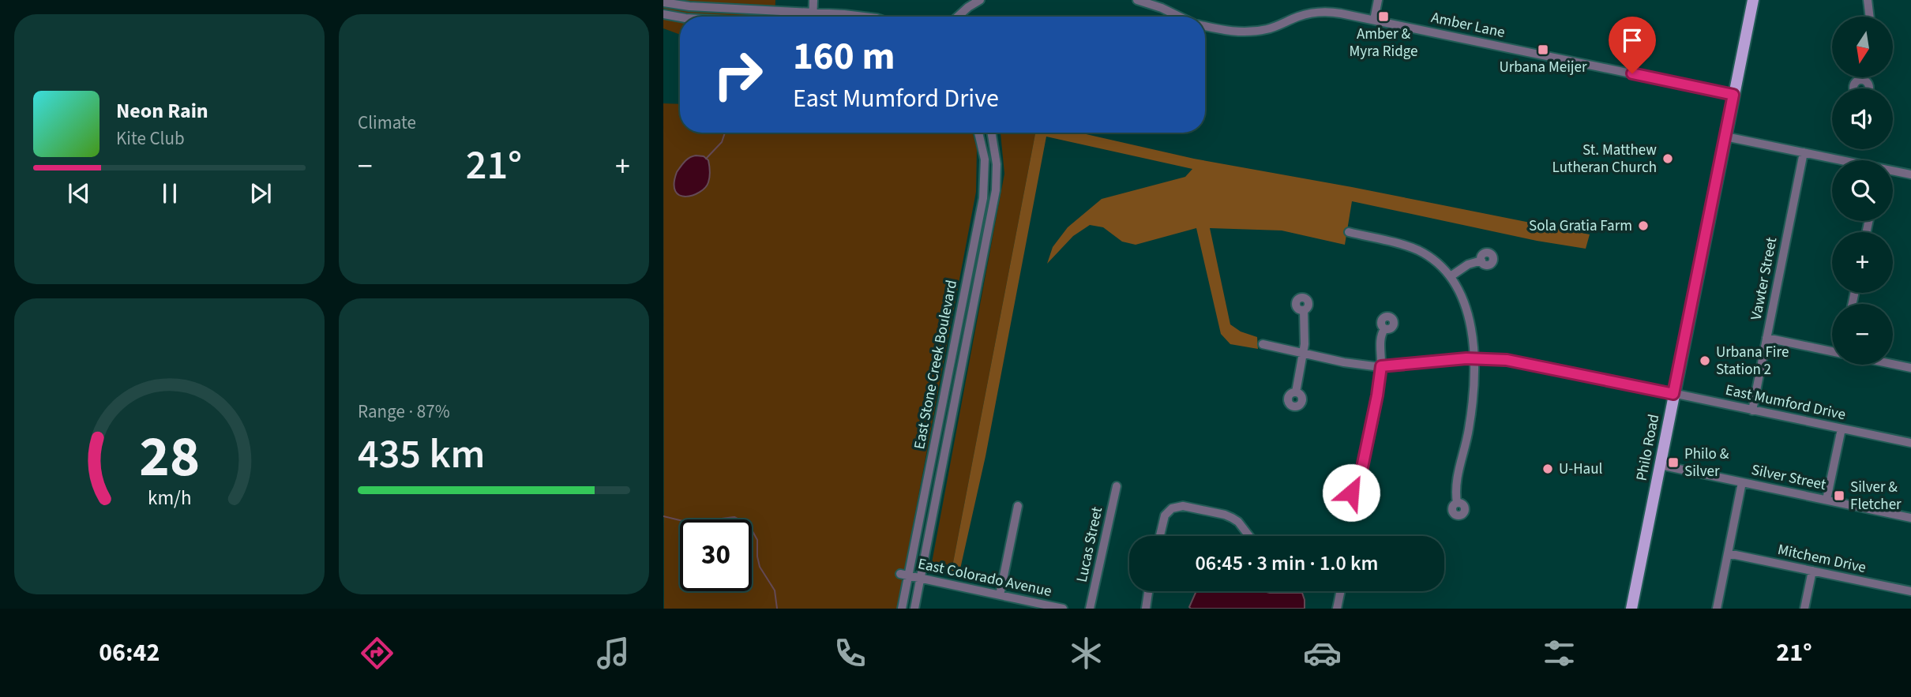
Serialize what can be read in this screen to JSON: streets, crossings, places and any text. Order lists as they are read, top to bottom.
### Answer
{
  "streets": {
    "main road": ["Philo Road"],
    "street": [
      "Amber Lane",
      "Vawter Street",
      "East Stone Creek Boulevard",
      "East Mumford Drive",
      "Silver Street",
      "Lucas Street",
      "Mitchem Drive",
      "East Colorado Avenue"
    ]
  },
  "crossings": [
    ["Amber Lane", "Philo Road"],
    ["Vawter Street", "East Mumford Drive"],
    ["East Stone Creek Boulevard", "East Colorado Avenue"],
    ["East Mumford Drive", "Philo Road"],
    ["Philo Road", "Silver Street"]
  ],
  "places": {
    "transit": [
      "Amber & Myra Ridge",
      "Urbana Meijer",
      "Philo & Silver",
      "Silver & Fletcher"
    ],
    "other": [
      "St. Matthew Lutheran Church",
      "Sola Gratia Farm",
      "Urbana Fire Station 2",
      "U-Haul"
    ]
  },
  "north": "bottom",
  "page": {
    "tile": [
      "Climate",
      ["Range · 87%", "435 km"]
    ],
    "map_buttons": ["+", "−"],
    "turn": ["160 m", "East Mumford Drive"],
    "song": ["Neon Rain", "Kite Club"],
    "heat": ["−", "21°", "+"],
    "limit": "30",
    "trip": "06:45 · 3 min · 1.0 km",
    "tabs": ["06:42", "21°"],
    "gauge": ["28", "km/h"]
  }
}
